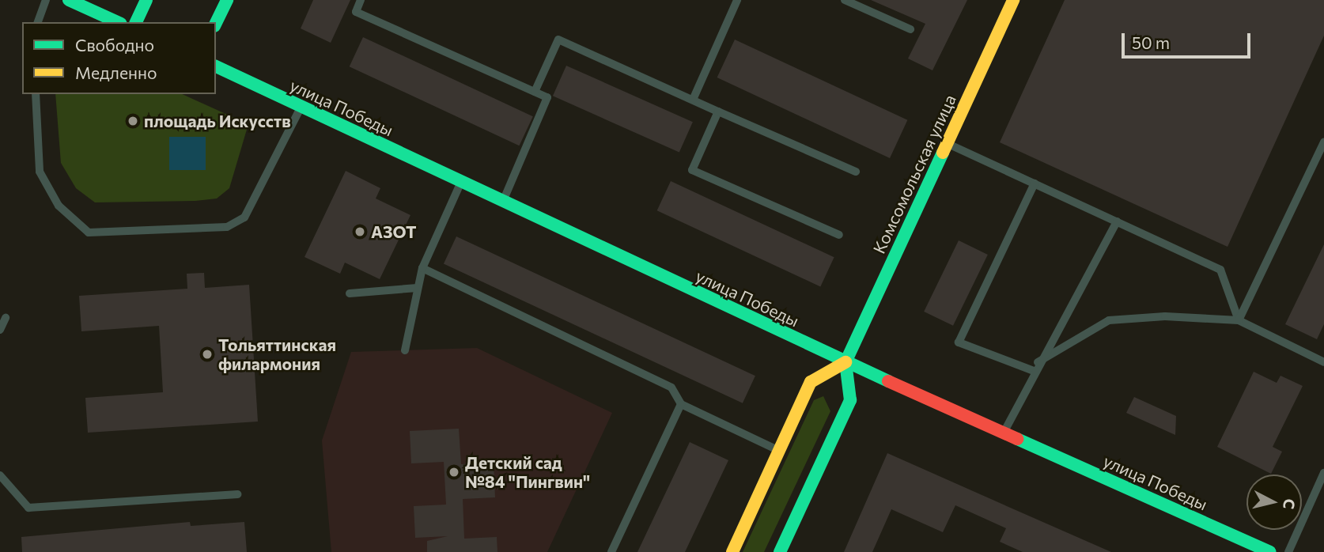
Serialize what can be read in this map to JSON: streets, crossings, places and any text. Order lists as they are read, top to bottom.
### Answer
{
  "streets": {
    "main road": ["улица Победы", "Комсомольская улица"]
  },
  "crossings": [
    ["улица Победы", "Комсомольская улица"]
  ],
  "places": [
    "площадь Искусств",
    "АЗОТ",
    "Тольяттинская филармония",
    "Детский сад №84 \"Пингвин\""
  ],
  "legend": ["Свободно", "Медленно"],
  "scale_bar": "50 m",
  "north": "right"
}
